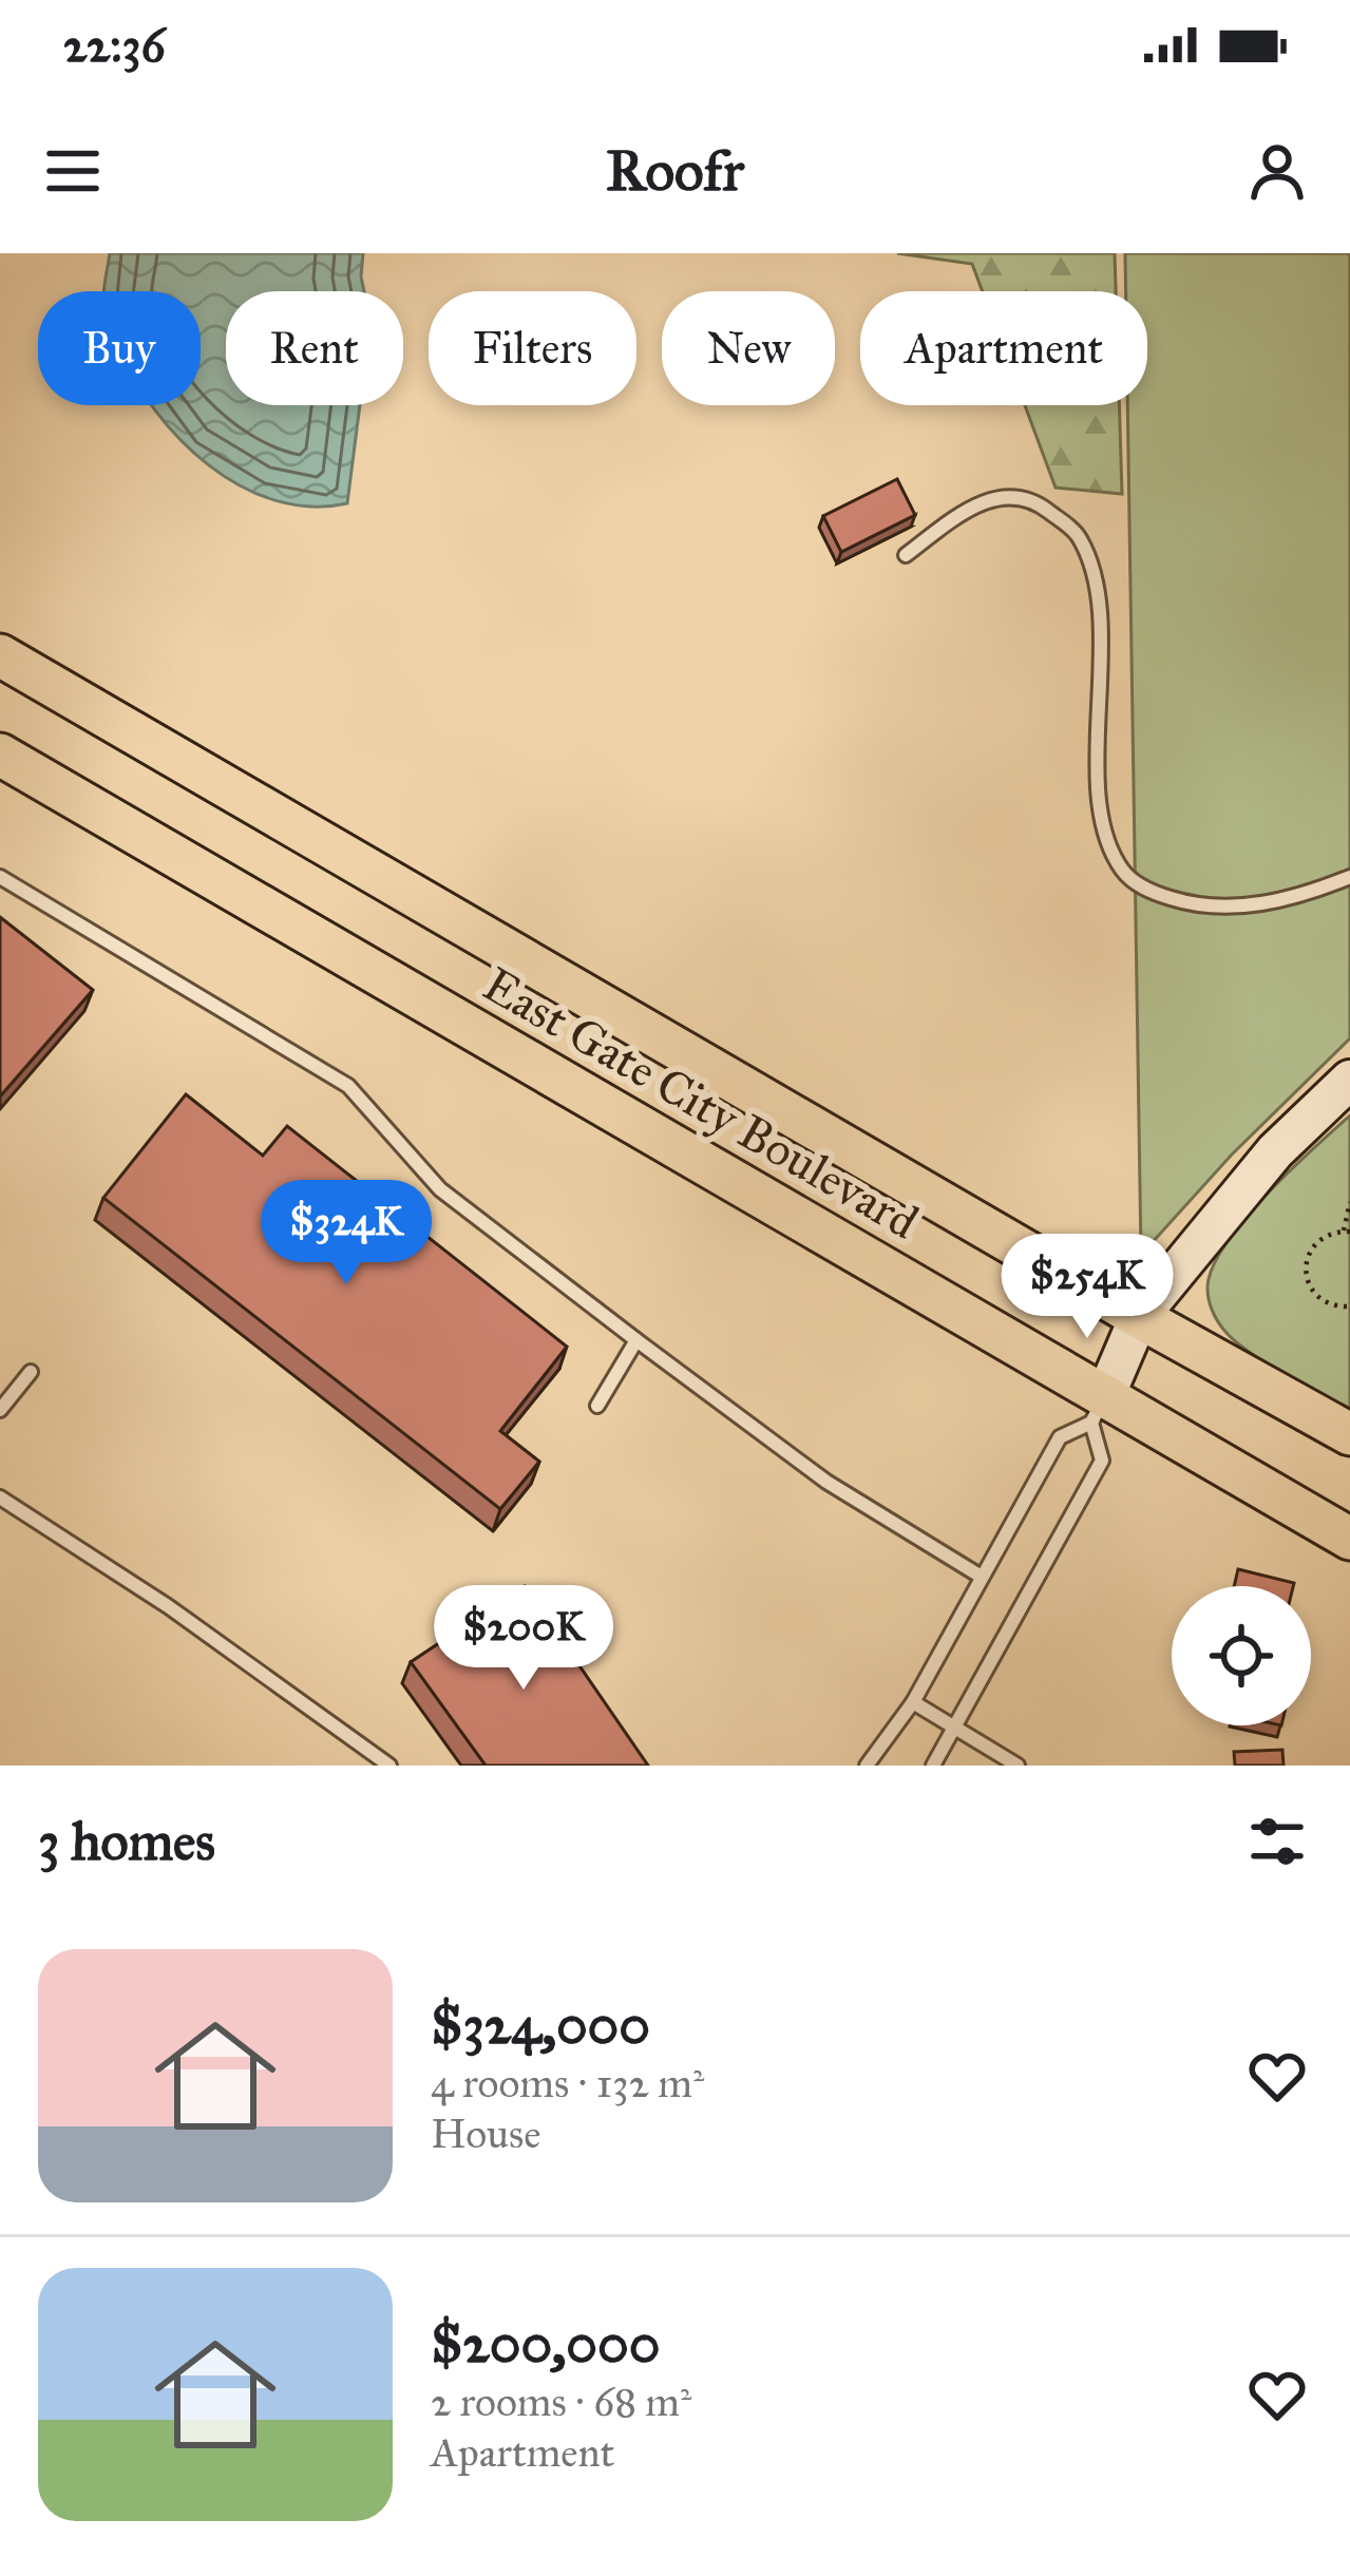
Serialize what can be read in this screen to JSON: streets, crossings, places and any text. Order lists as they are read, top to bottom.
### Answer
{
  "streets": {
    "main road": ["East Gate City Boulevard"]
  },
  "page": {
    "status": "22:36",
    "header": "Roofr",
    "chip": [
      "Buy",
      "Rent",
      "Filters",
      "New",
      "Apartment"
    ],
    "price": ["$324K", "$254K", "$200K"],
    "heading": "3 homes",
    "list": [
      {
        "name": "$324,000",
        "note": "4 rooms · 132 m² · House"
      },
      {
        "name": "$200,000",
        "note": "2 rooms · 68 m² · Apartment"
      }
    ]
  }
}
